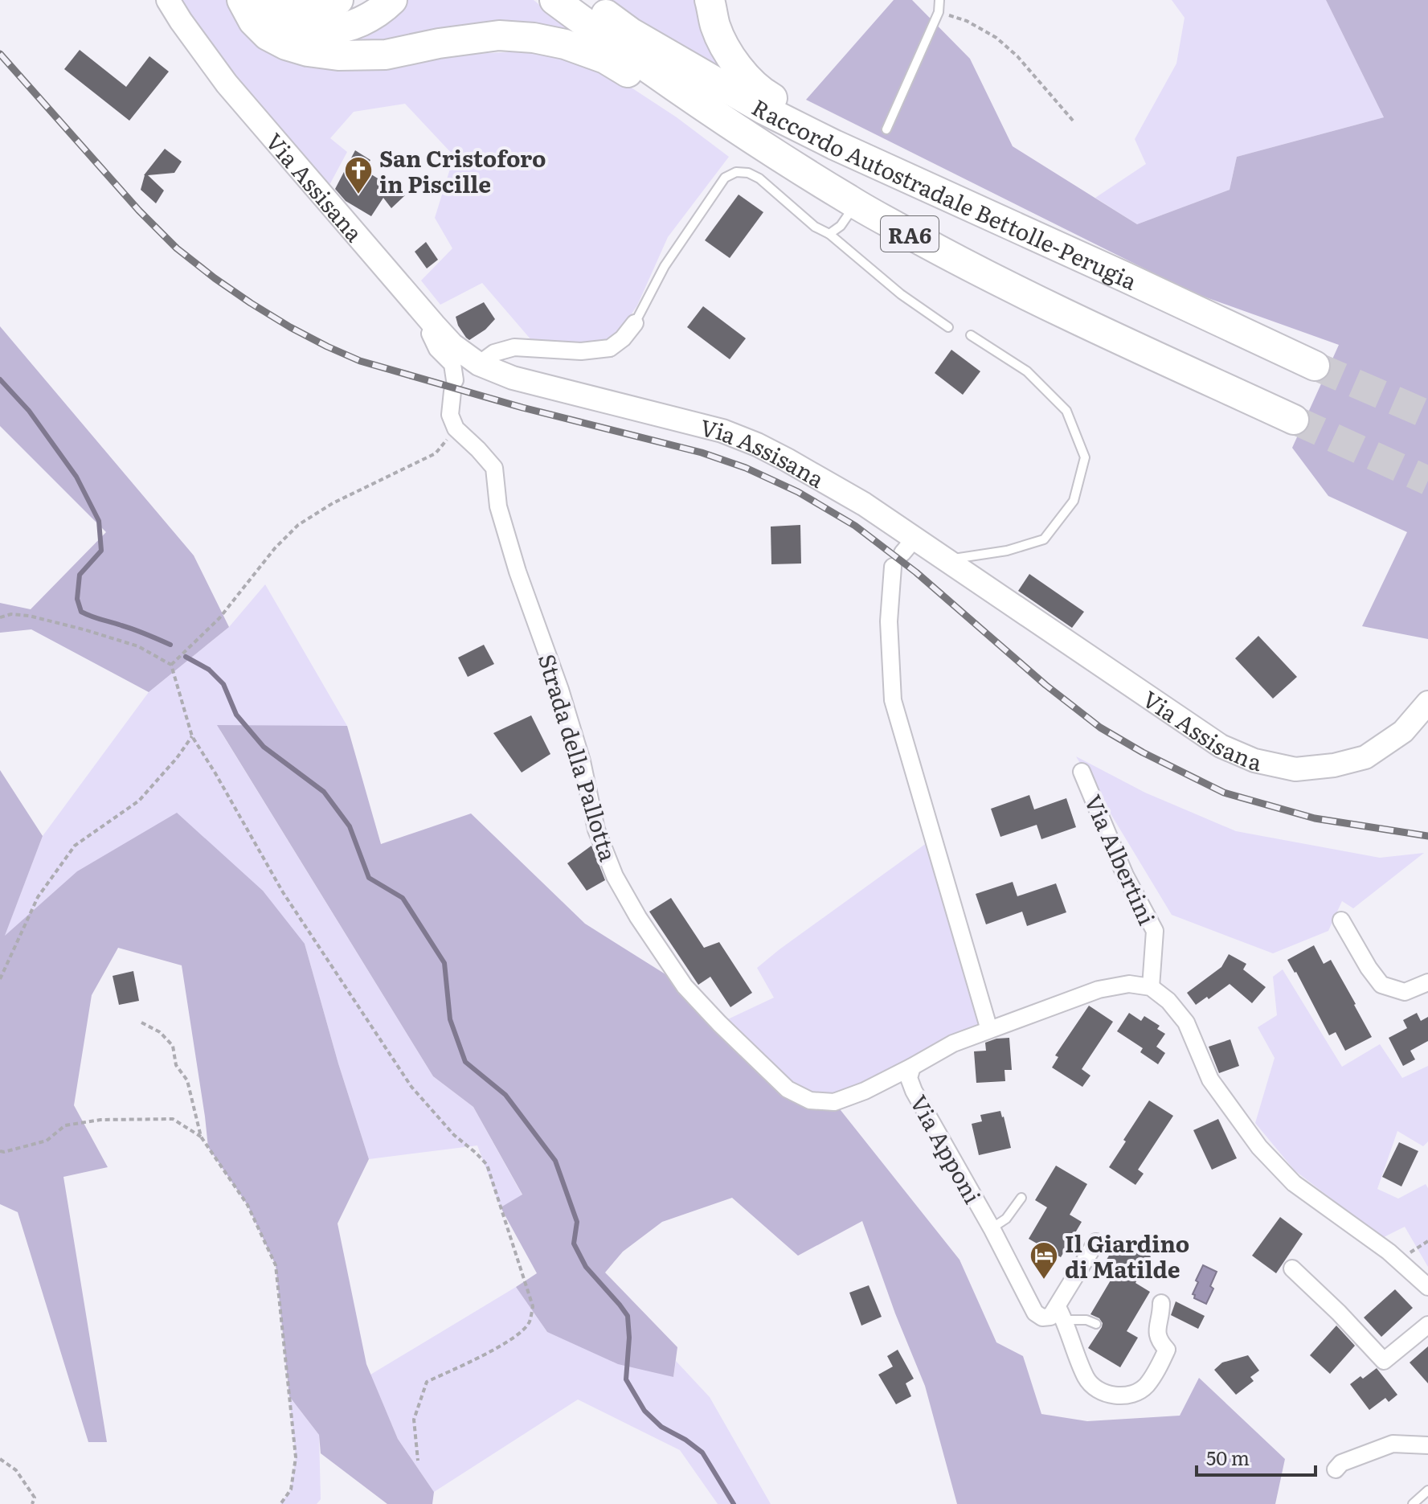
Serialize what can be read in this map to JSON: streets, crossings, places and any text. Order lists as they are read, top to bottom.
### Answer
{
  "streets": {
    "highway": ["Raccordo Autostradale Bettolle-Perugia", "RA6"],
    "main road": ["Via Assisana"],
    "street": ["Strada della Pallotta", "Via Albertini", "Via Apponi"]
  },
  "crossings": [
    ["Strada della Pallotta", "Via Albertini"],
    ["Strada della Pallotta", "Via Apponi"]
  ],
  "places": {
    "church": ["San Cristoforo in Piscille"],
    "hotel": ["Il Giardino di Matilde"]
  },
  "scale_bar": "50 m"
}
